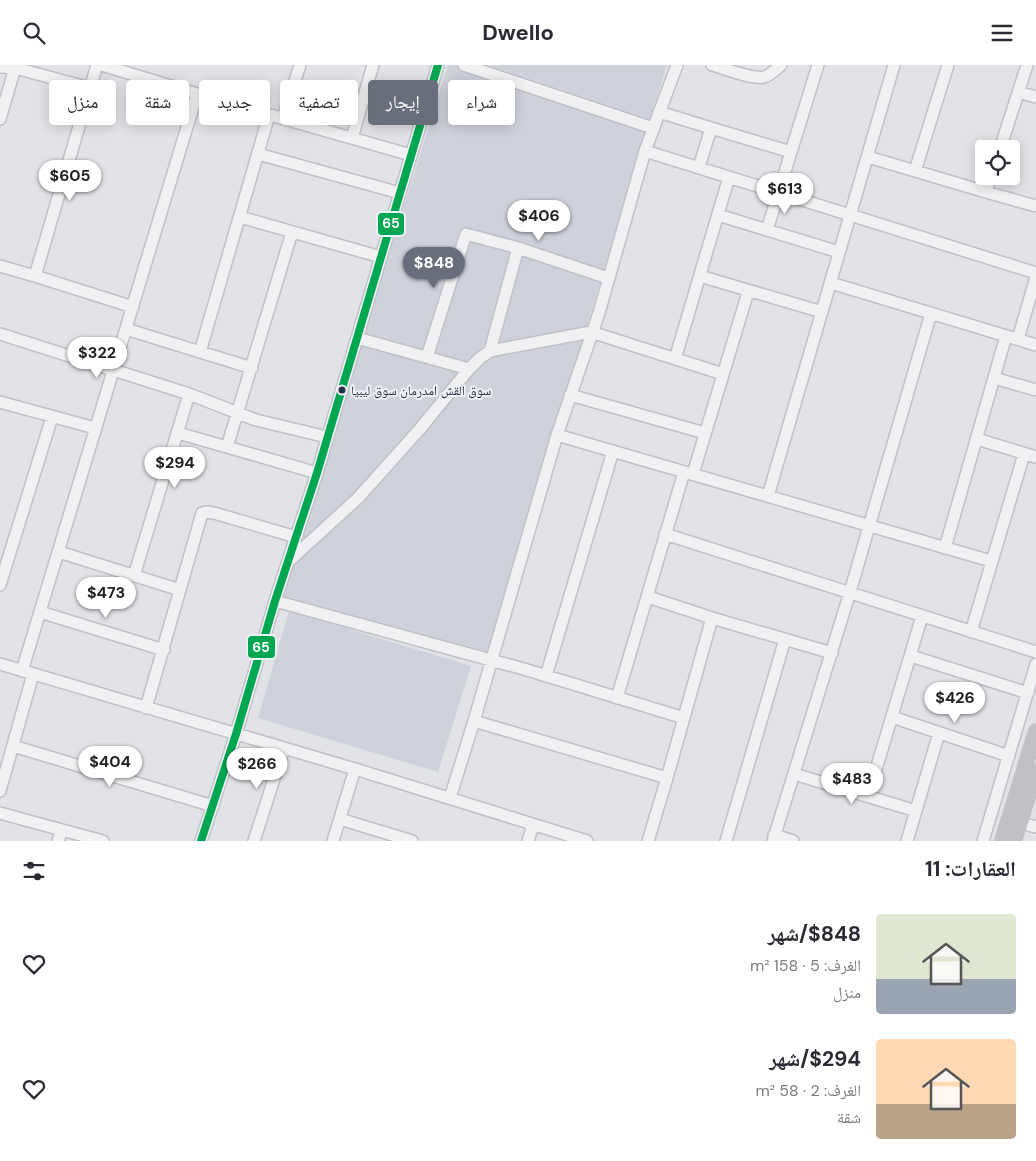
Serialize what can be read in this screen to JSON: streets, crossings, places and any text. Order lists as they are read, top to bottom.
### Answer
{
  "places": ["سوق القش امدرمان سوق ليبيا"],
  "lines": ["transit line 65"],
  "page": {
    "header": "Dwello",
    "chip": [
      "شراء",
      "إيجار",
      "تصفية",
      "جديد",
      "شقة",
      "منزل"
    ],
    "price": [
      "$605",
      "$613",
      "$406",
      "$848",
      "$322",
      "$294",
      "$473",
      "$426",
      "$404",
      "$266",
      "$483"
    ],
    "heading": "العقارات: 11",
    "list": [
      {
        "name": "$848/شهر",
        "note": "الغرف: 5 · 158 m² · منزل"
      },
      {
        "name": "$294/شهر",
        "note": "الغرف: 2 · 58 m² · شقة"
      }
    ]
  }
}
